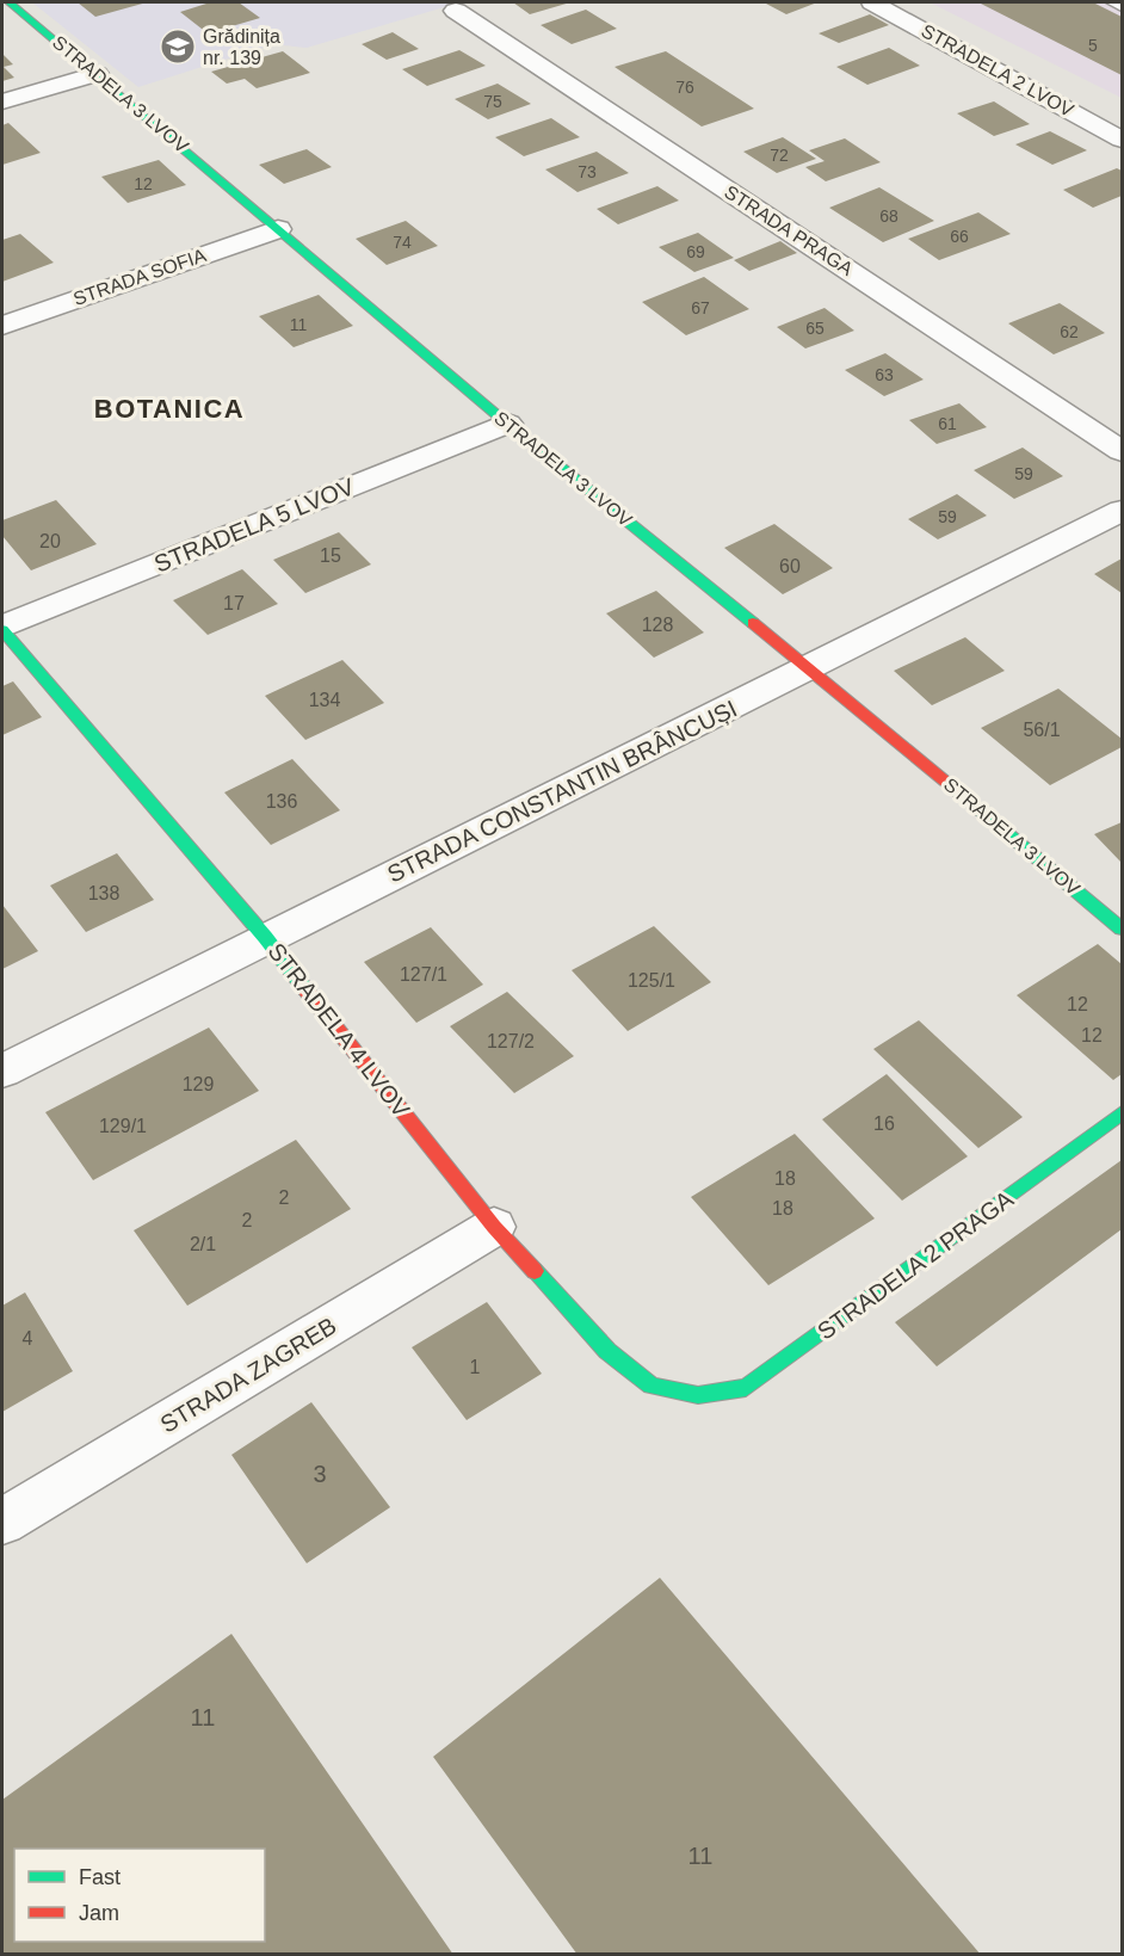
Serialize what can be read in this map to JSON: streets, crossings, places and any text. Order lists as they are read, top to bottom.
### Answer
{
  "streets": {
    "street": [
      "STRADELA 2 LVOV",
      "STRADELA 3 LVOV",
      "STRADA PRAGA",
      "STRADA SOFIA",
      "STRADELA 5 LVOV",
      "STRADA CONSTANTIN BRÂNCUȘI",
      "STRADELA 4 LVOV",
      "STRADELA 2 PRAGA",
      "STRADA ZAGREB"
    ]
  },
  "crossings": [
    ["STRADELA 3 LVOV", "STRADA SOFIA"],
    ["STRADELA 3 LVOV", "STRADELA 5 LVOV"],
    ["STRADELA 3 LVOV", "STRADA CONSTANTIN BRÂNCUȘI"],
    ["STRADELA 5 LVOV", "STRADELA 4 LVOV"],
    ["STRADA CONSTANTIN BRÂNCUȘI", "STRADELA 4 LVOV"],
    ["STRADELA 4 LVOV", "STRADELA 2 PRAGA"],
    ["STRADELA 4 LVOV", "STRADA ZAGREB"]
  ],
  "districts": ["BOTANICA"],
  "places": {
    "school or university": ["Grădinița nr. 139"]
  },
  "house_numbers": [
    "5",
    "76",
    "75",
    "72",
    "73",
    "12",
    "68",
    "66",
    "74",
    "69",
    "67",
    "11",
    "65",
    "62",
    "63",
    "61",
    "59",
    "59",
    "20",
    "15",
    "60",
    "17",
    "128",
    "134",
    "56/1",
    "136",
    "138",
    "127/1",
    "125/1",
    "12",
    "12",
    "127/2",
    "129",
    "16",
    "129/1",
    "18",
    "2",
    "18",
    "2",
    "2/1",
    "4",
    "1",
    "3",
    "11",
    "11"
  ],
  "legend": ["Fast", "Jam"]
}
